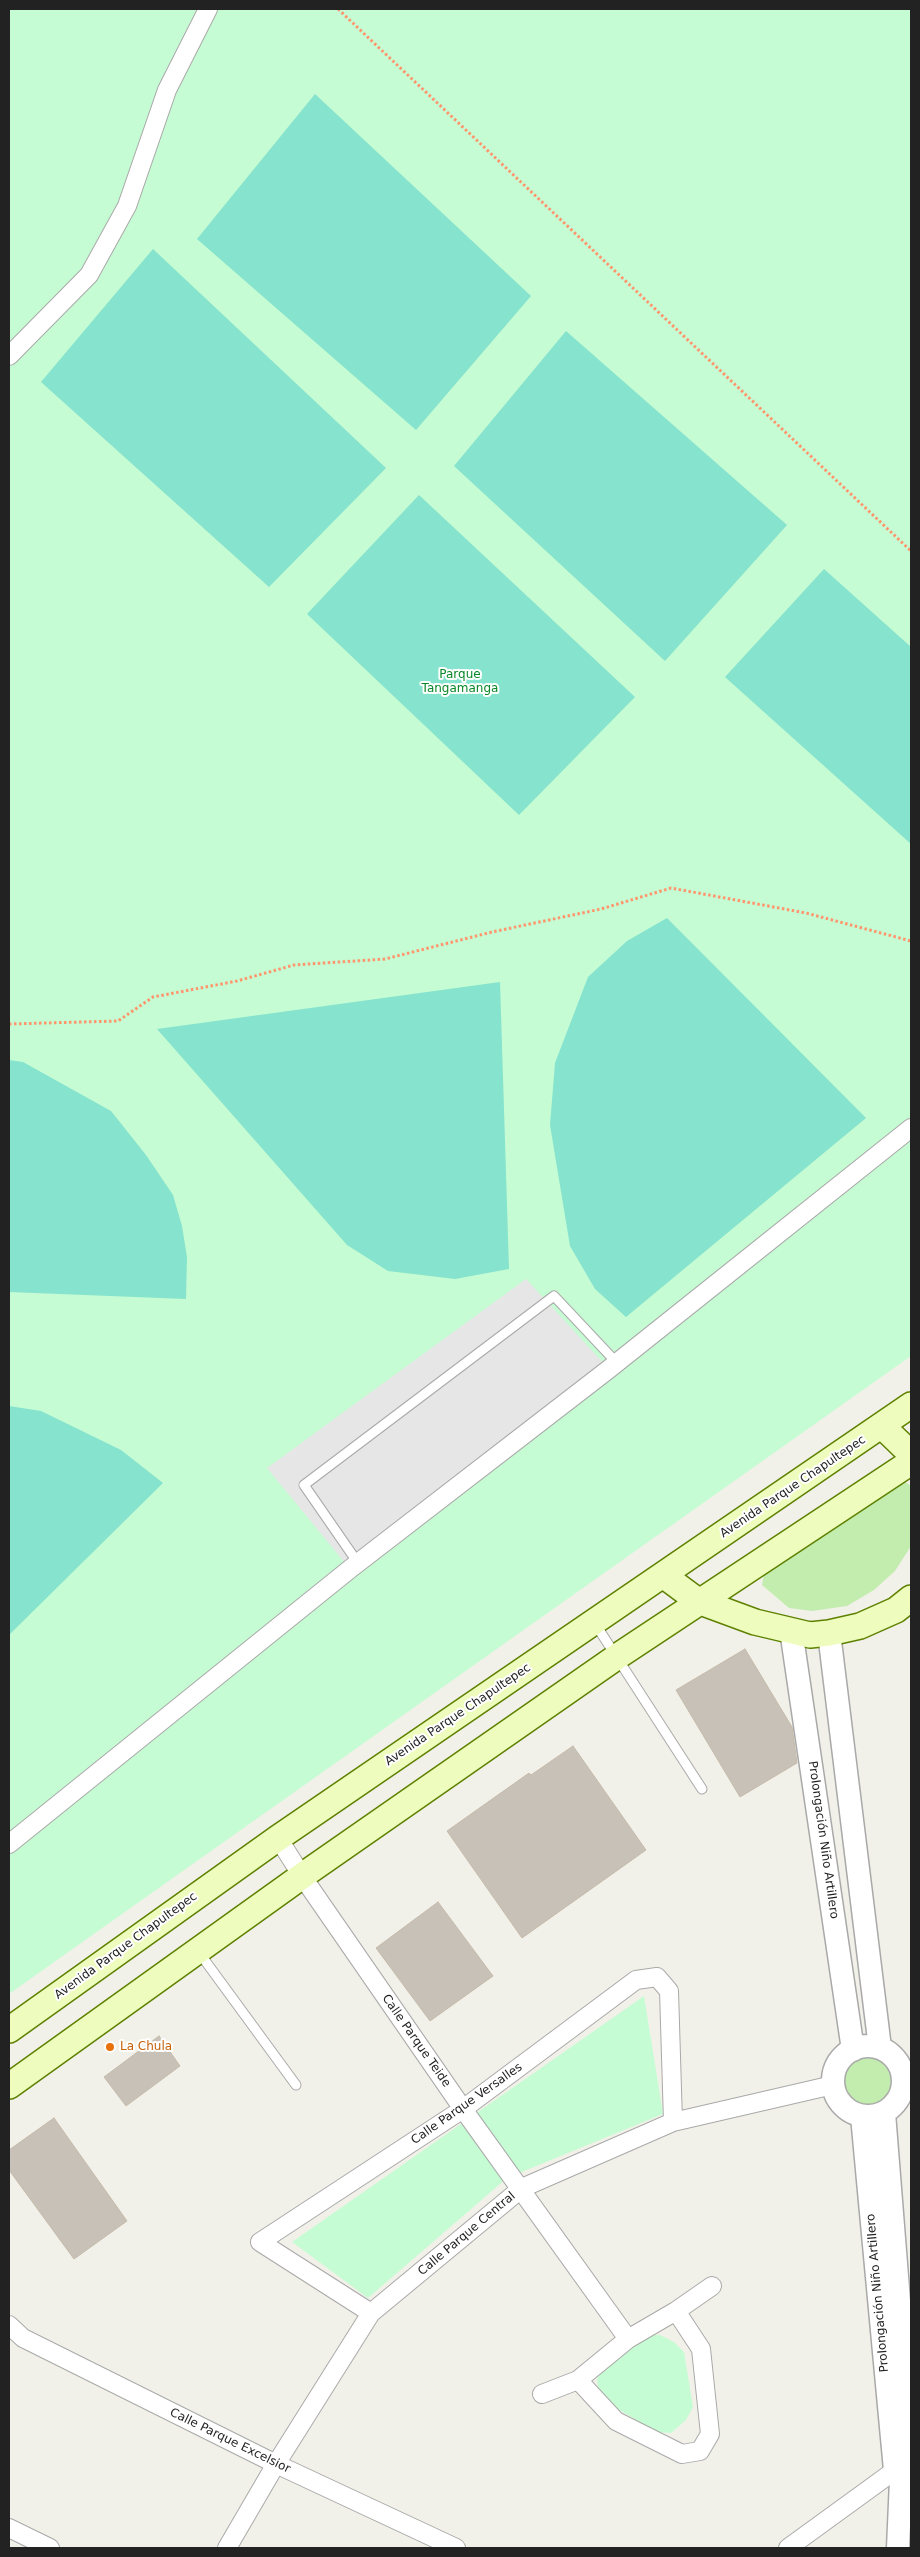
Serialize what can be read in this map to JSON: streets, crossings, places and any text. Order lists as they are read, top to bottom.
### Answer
{
  "streets": {
    "main road": ["Avenida Parque Chapultepec"],
    "street": [
      "Prolongación Niño Artillero",
      "Calle Parque Teide",
      "Calle Parque Versalles",
      "Calle Parque Central",
      "Calle Parque Excelsior"
    ]
  },
  "crossings": [
    ["Avenida Parque Chapultepec", "Calle Parque Teide"],
    ["Prolongación Niño Artillero", "Calle Parque Central"],
    ["Calle Parque Teide", "Calle Parque Versalles"],
    ["Calle Parque Teide", "Calle Parque Central"],
    ["Calle Parque Versalles", "Calle Parque Central"],
    ["Calle Parque Central", "Calle Parque Excelsior"]
  ],
  "parks": ["Parque Tangamanga"],
  "places": ["La Chula"]
}
